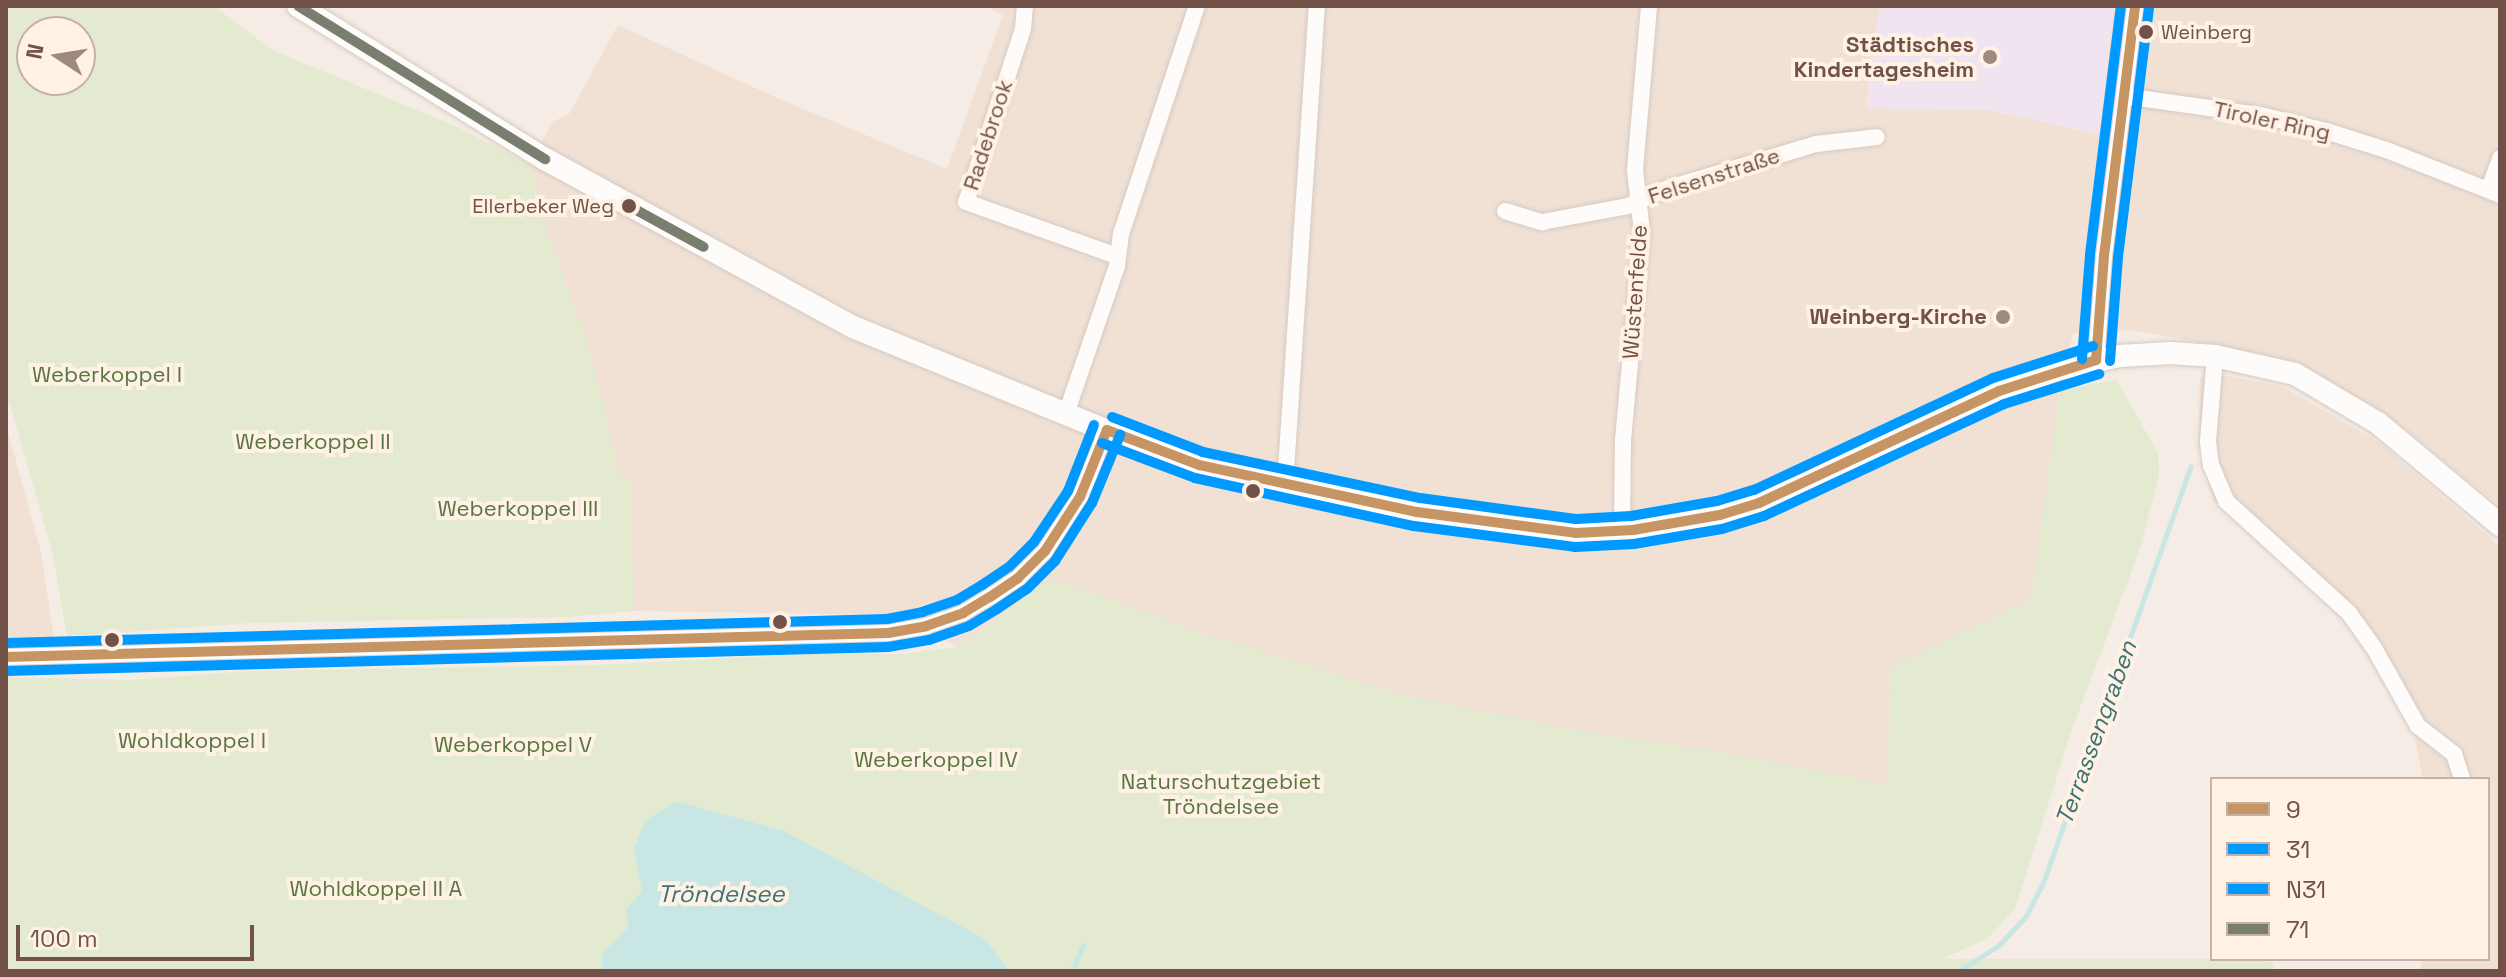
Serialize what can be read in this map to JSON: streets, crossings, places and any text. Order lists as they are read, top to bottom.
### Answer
{
  "streets": {
    "street": [
      "Tiroler Ring",
      "Radebrook",
      "Felsenstraße",
      "Wüstenfelde"
    ]
  },
  "crossings": [
    ["Felsenstraße", "Wüstenfelde"]
  ],
  "water": ["Terrassengraben", "Tröndelsee"],
  "parks": [
    "Weberkoppel I",
    "Weberkoppel II",
    "Weberkoppel III",
    "Wohldkoppel I",
    "Weberkoppel V",
    "Weberkoppel IV",
    "Naturschutzgebiet Tröndelsee",
    "Wohldkoppel II A"
  ],
  "places": [
    "Weinberg",
    "Städtisches Kindertagesheim",
    "Ellerbeker Weg",
    "Weinberg-Kirche"
  ],
  "lines": [
    "transit line 9",
    "transit line N31",
    "transit line 71",
    "transit line 31"
  ],
  "legend": [
    "9",
    "31",
    "N31",
    "71"
  ],
  "scale_bar": "100 m",
  "north": "left"
}
